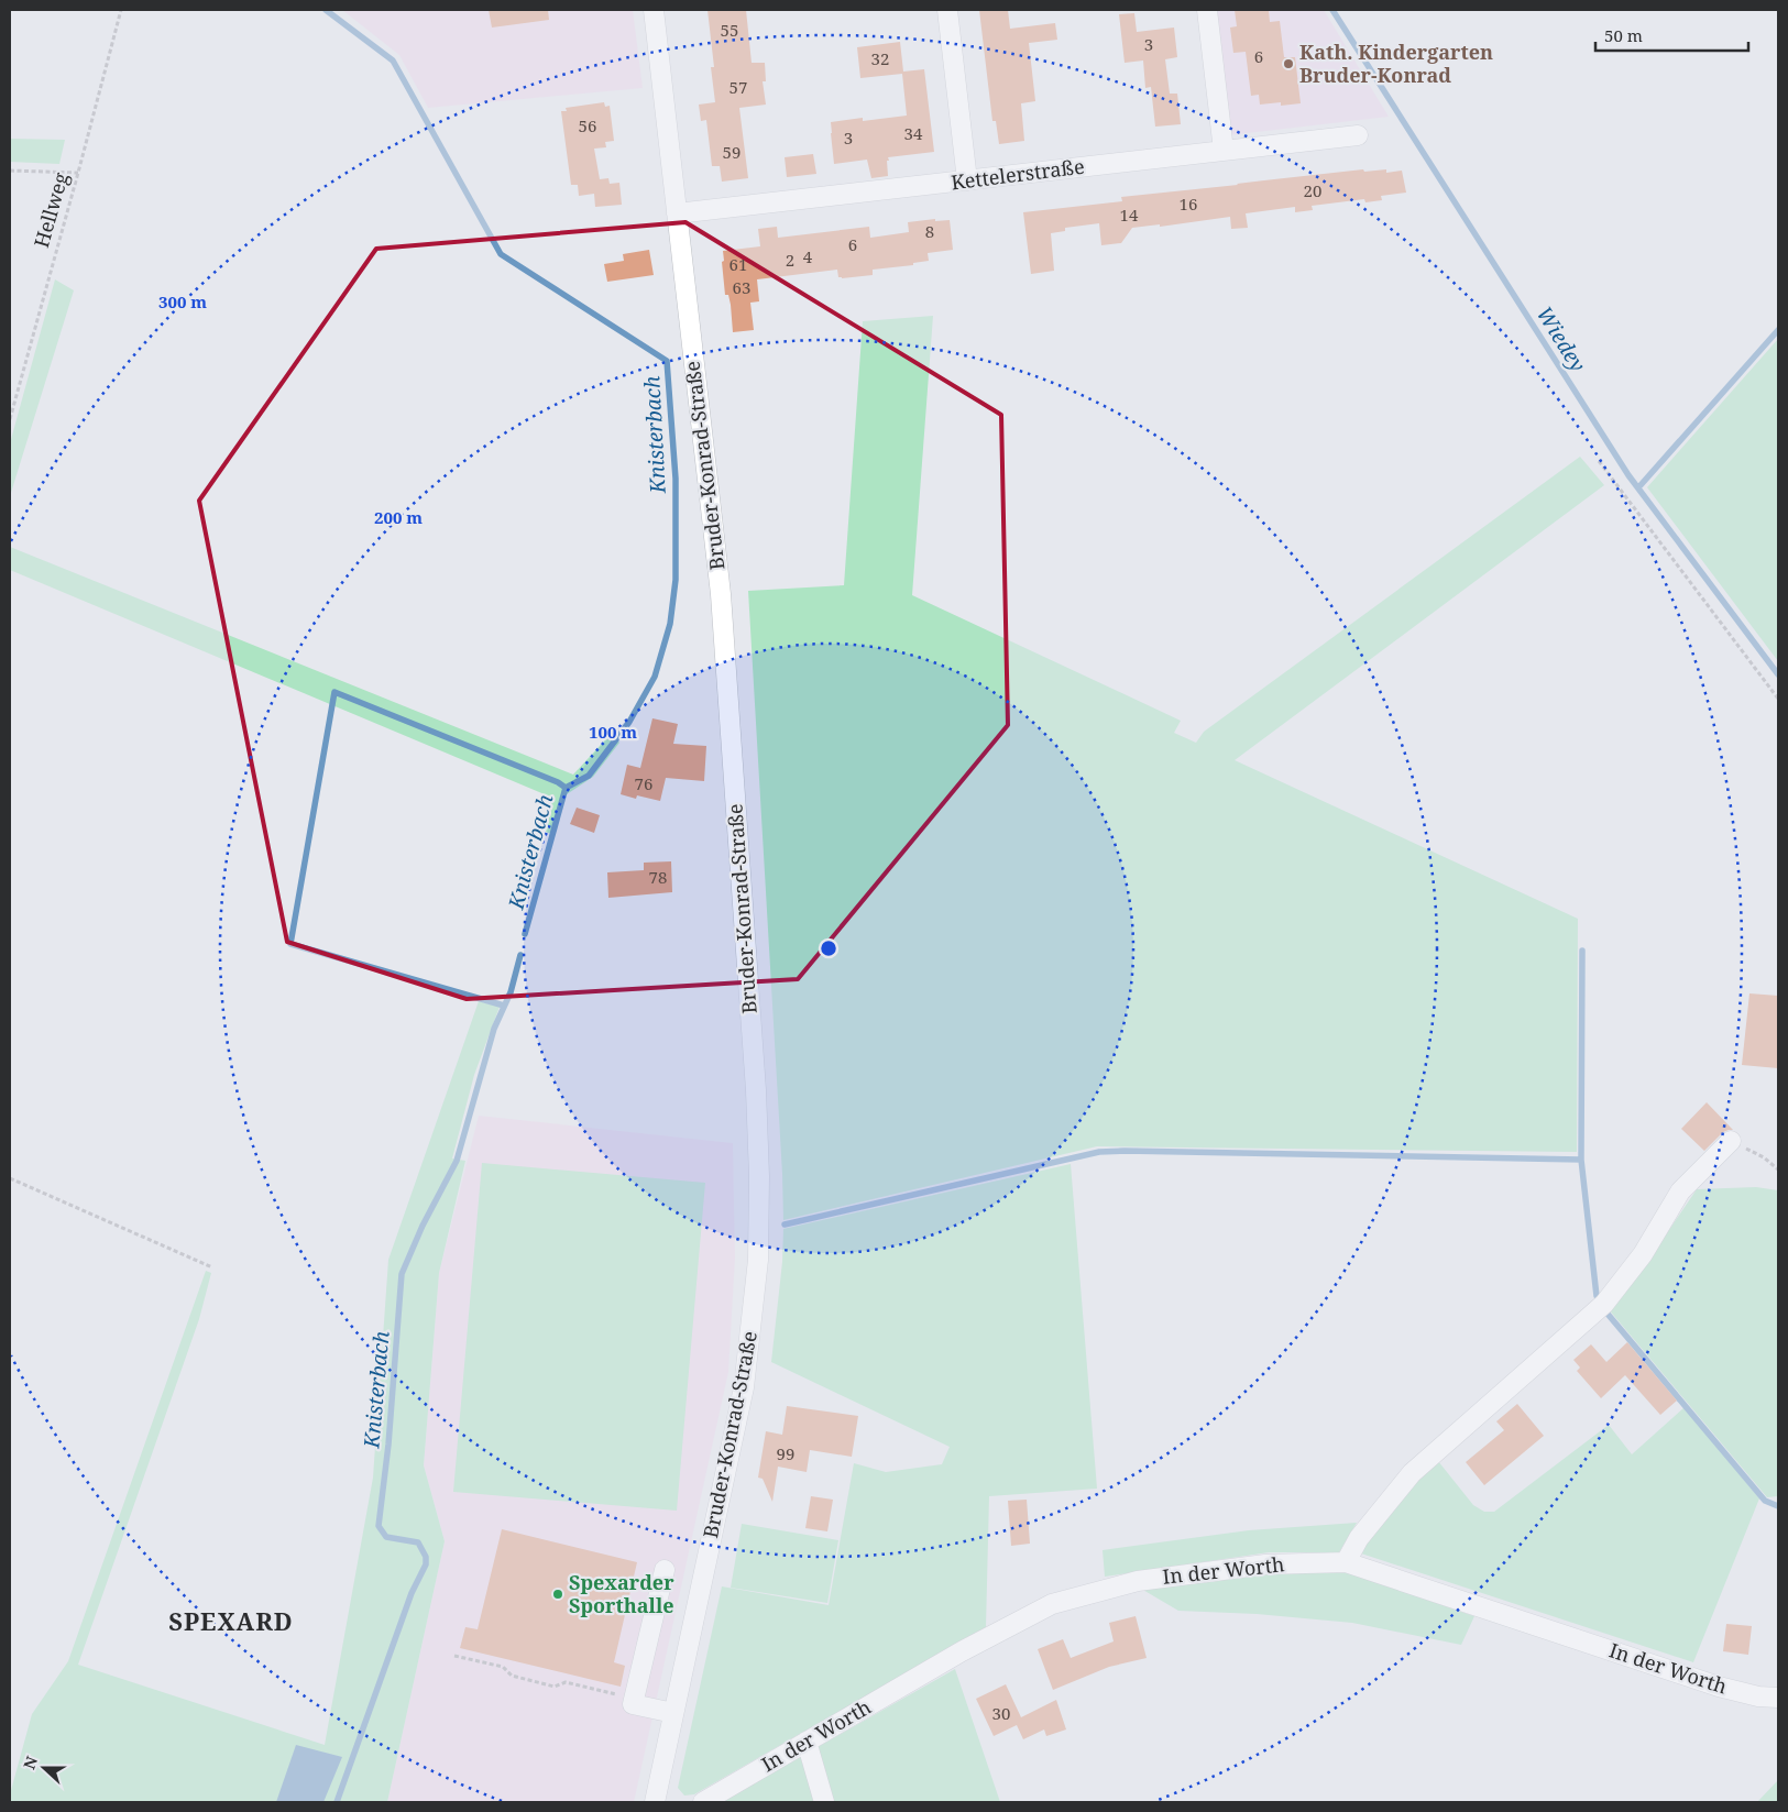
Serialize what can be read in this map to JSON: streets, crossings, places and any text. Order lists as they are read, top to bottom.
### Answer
{
  "streets": {
    "street": ["Kettelerstraße", "Bruder-Konrad-Straße", "In der Worth"],
    "path": ["Hellweg"]
  },
  "crossings": [
    ["Kettelerstraße", "Bruder-Konrad-Straße"]
  ],
  "districts": ["SPEXARD"],
  "water": ["Wiedey", "Knisterbach"],
  "places": ["Kath. Kindergarten Bruder-Konrad", "Spexarder Sporthalle"],
  "house_numbers": [
    "55",
    "3",
    "6",
    "32",
    "57",
    "56",
    "34",
    "3",
    "59",
    "20",
    "16",
    "14",
    "8",
    "6",
    "4",
    "2",
    "61",
    "63",
    "76",
    "78",
    "99",
    "30"
  ],
  "scale_bar": "50 m",
  "north": "left",
  "rings": ["300 m", "200 m", "100 m"]
}
